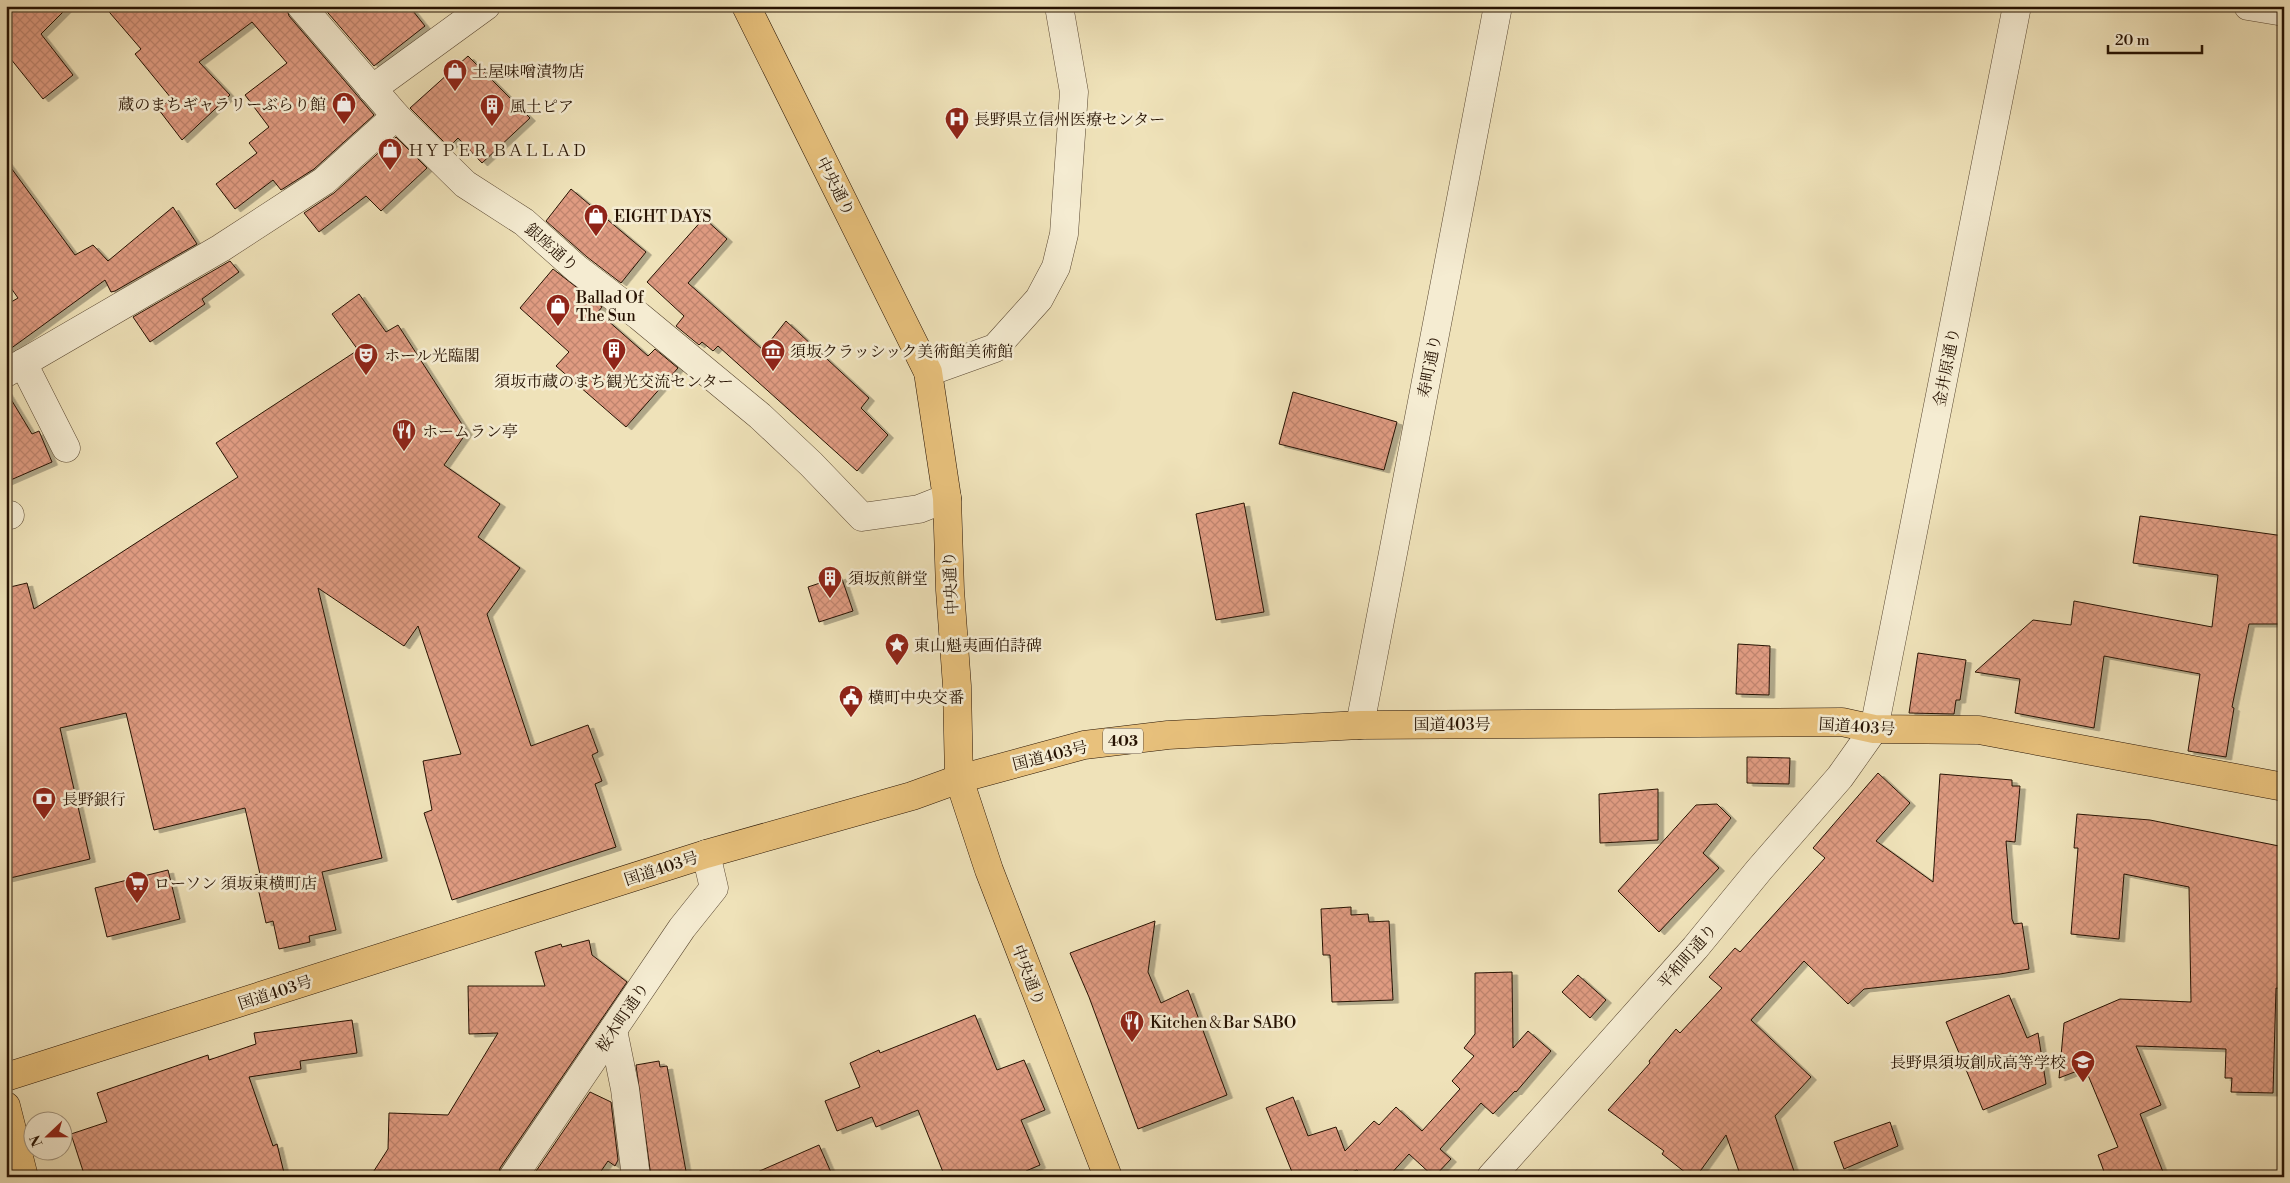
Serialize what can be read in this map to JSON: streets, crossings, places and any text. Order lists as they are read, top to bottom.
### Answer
{
  "streets": {
    "main road": ["中央通り", "国道403号", "403"],
    "street": [
      "銀座通り",
      "寿町通り",
      "金井原通り",
      "平和町通り",
      "桜木町通り"
    ]
  },
  "crossings": [
    ["中央通り", "銀座通り"],
    ["中央通り", "国道403号"],
    ["寿町通り", "国道403号"],
    ["金井原通り", "国道403号"],
    ["金井原通り", "平和町通り"],
    ["国道403号", "平和町通り"],
    ["国道403号", "桜木町通り"]
  ],
  "places": {
    "shop": [
      "土屋味噌漬物店",
      "蔵のまちギャラリーぶらり館",
      "ＨＹＰＥＲ ＢＡＬＬＡＤ",
      "EIGHT DAYS",
      "Ballad Of The Sun"
    ],
    "building": ["風土ピア", "須坂市蔵のまち観光交流センター", "須坂煎餅堂"],
    "hospital": ["長野県立信州医療センター"],
    "museum": ["須坂クラッシック美術館美術館"],
    "theatre": ["ホール光臨閣"],
    "restaurant": ["ホームラン亭", "Kitchen＆Bar SABO"],
    "place": ["東山魁夷画伯詩碑"],
    "public building": ["横町中央交番"],
    "bank": ["長野銀行"],
    "supermarket": ["ローソン 須坂東横町店"],
    "school or university": ["長野県須坂創成高等学校"]
  },
  "scale_bar": "20 m",
  "north": "left"
}
